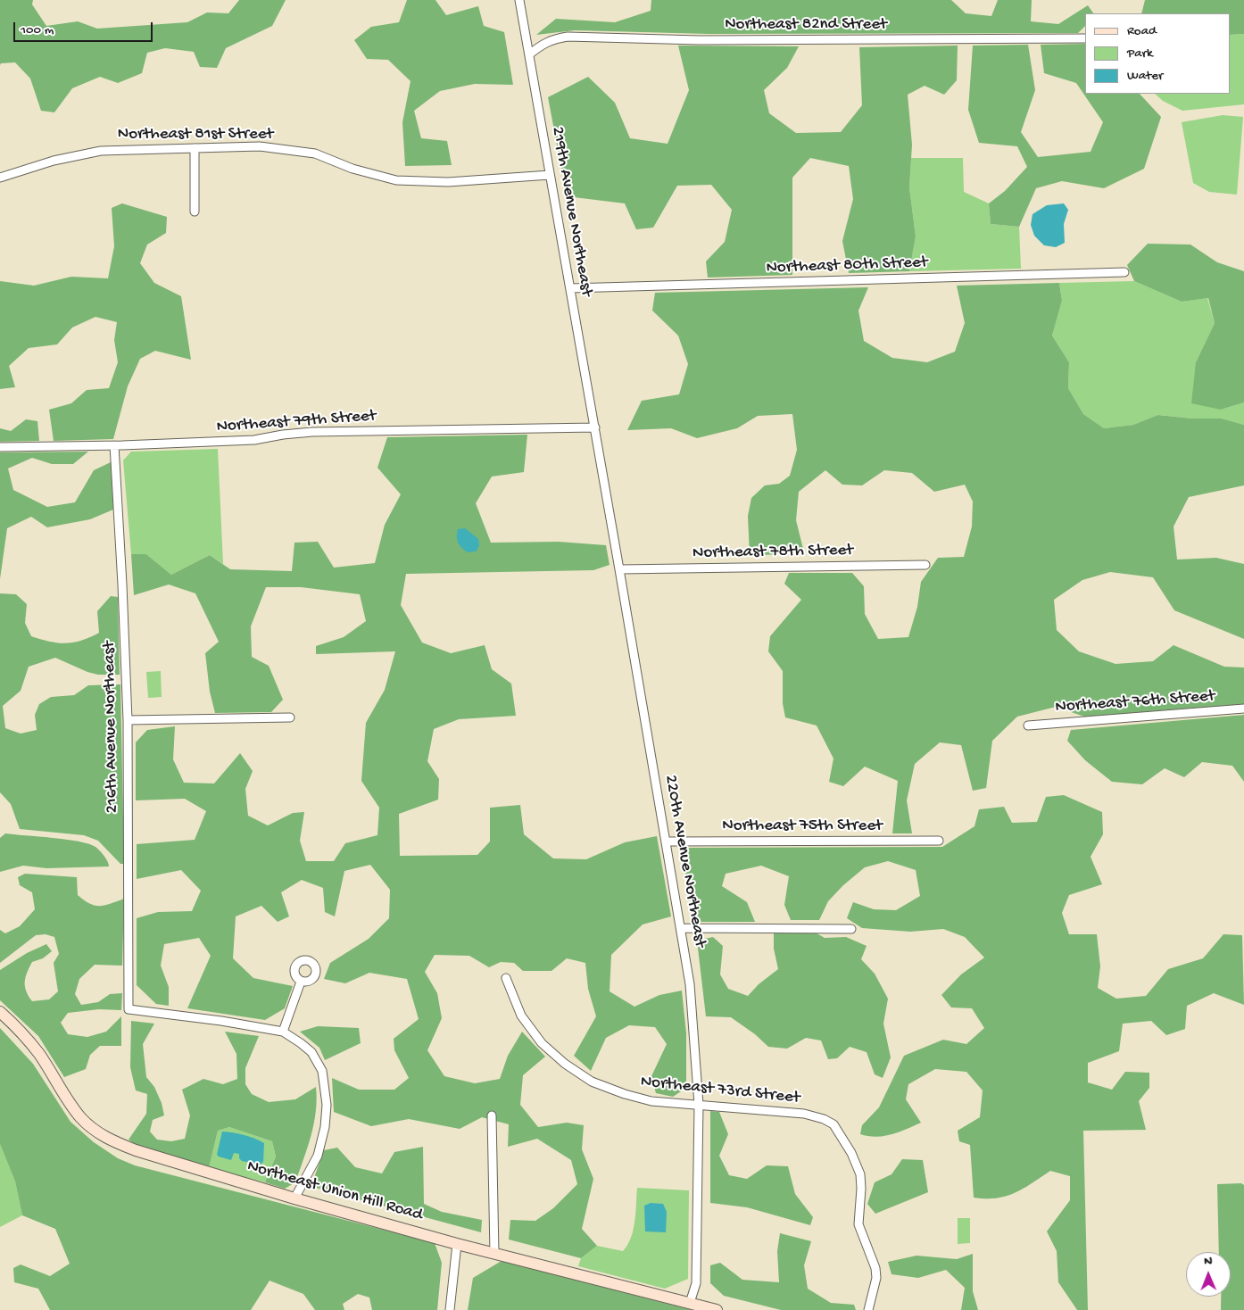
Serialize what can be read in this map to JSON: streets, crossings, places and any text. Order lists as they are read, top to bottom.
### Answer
{
  "streets": {
    "street": [
      "Northeast 82nd Street",
      "Northeast 81st Street",
      "219th Avenue Northeast",
      "Northeast 80th Street",
      "Northeast 79th Street",
      "Northeast 78th Street",
      "Northeast 76th Street",
      "216th Avenue Northeast",
      "Northeast 75th Street",
      "220th Avenue Northeast",
      "Northeast 73rd Street",
      "Northeast Union Hill Road"
    ]
  },
  "crossings": [
    ["Northeast 82nd Street", "219th Avenue Northeast"],
    ["Northeast 81st Street", "219th Avenue Northeast"],
    ["219th Avenue Northeast", "Northeast 80th Street"],
    ["219th Avenue Northeast", "Northeast 79th Street"],
    ["219th Avenue Northeast", "220th Avenue Northeast"],
    ["Northeast 79th Street", "216th Avenue Northeast"],
    ["Northeast 79th Street", "220th Avenue Northeast"],
    ["Northeast 78th Street", "220th Avenue Northeast"],
    ["Northeast 75th Street", "220th Avenue Northeast"],
    ["220th Avenue Northeast", "Northeast 73rd Street"],
    ["220th Avenue Northeast", "Northeast Union Hill Road"]
  ],
  "legend": ["Road", "Park", "Water"],
  "scale_bar": "100 m",
  "north": "top"
}
